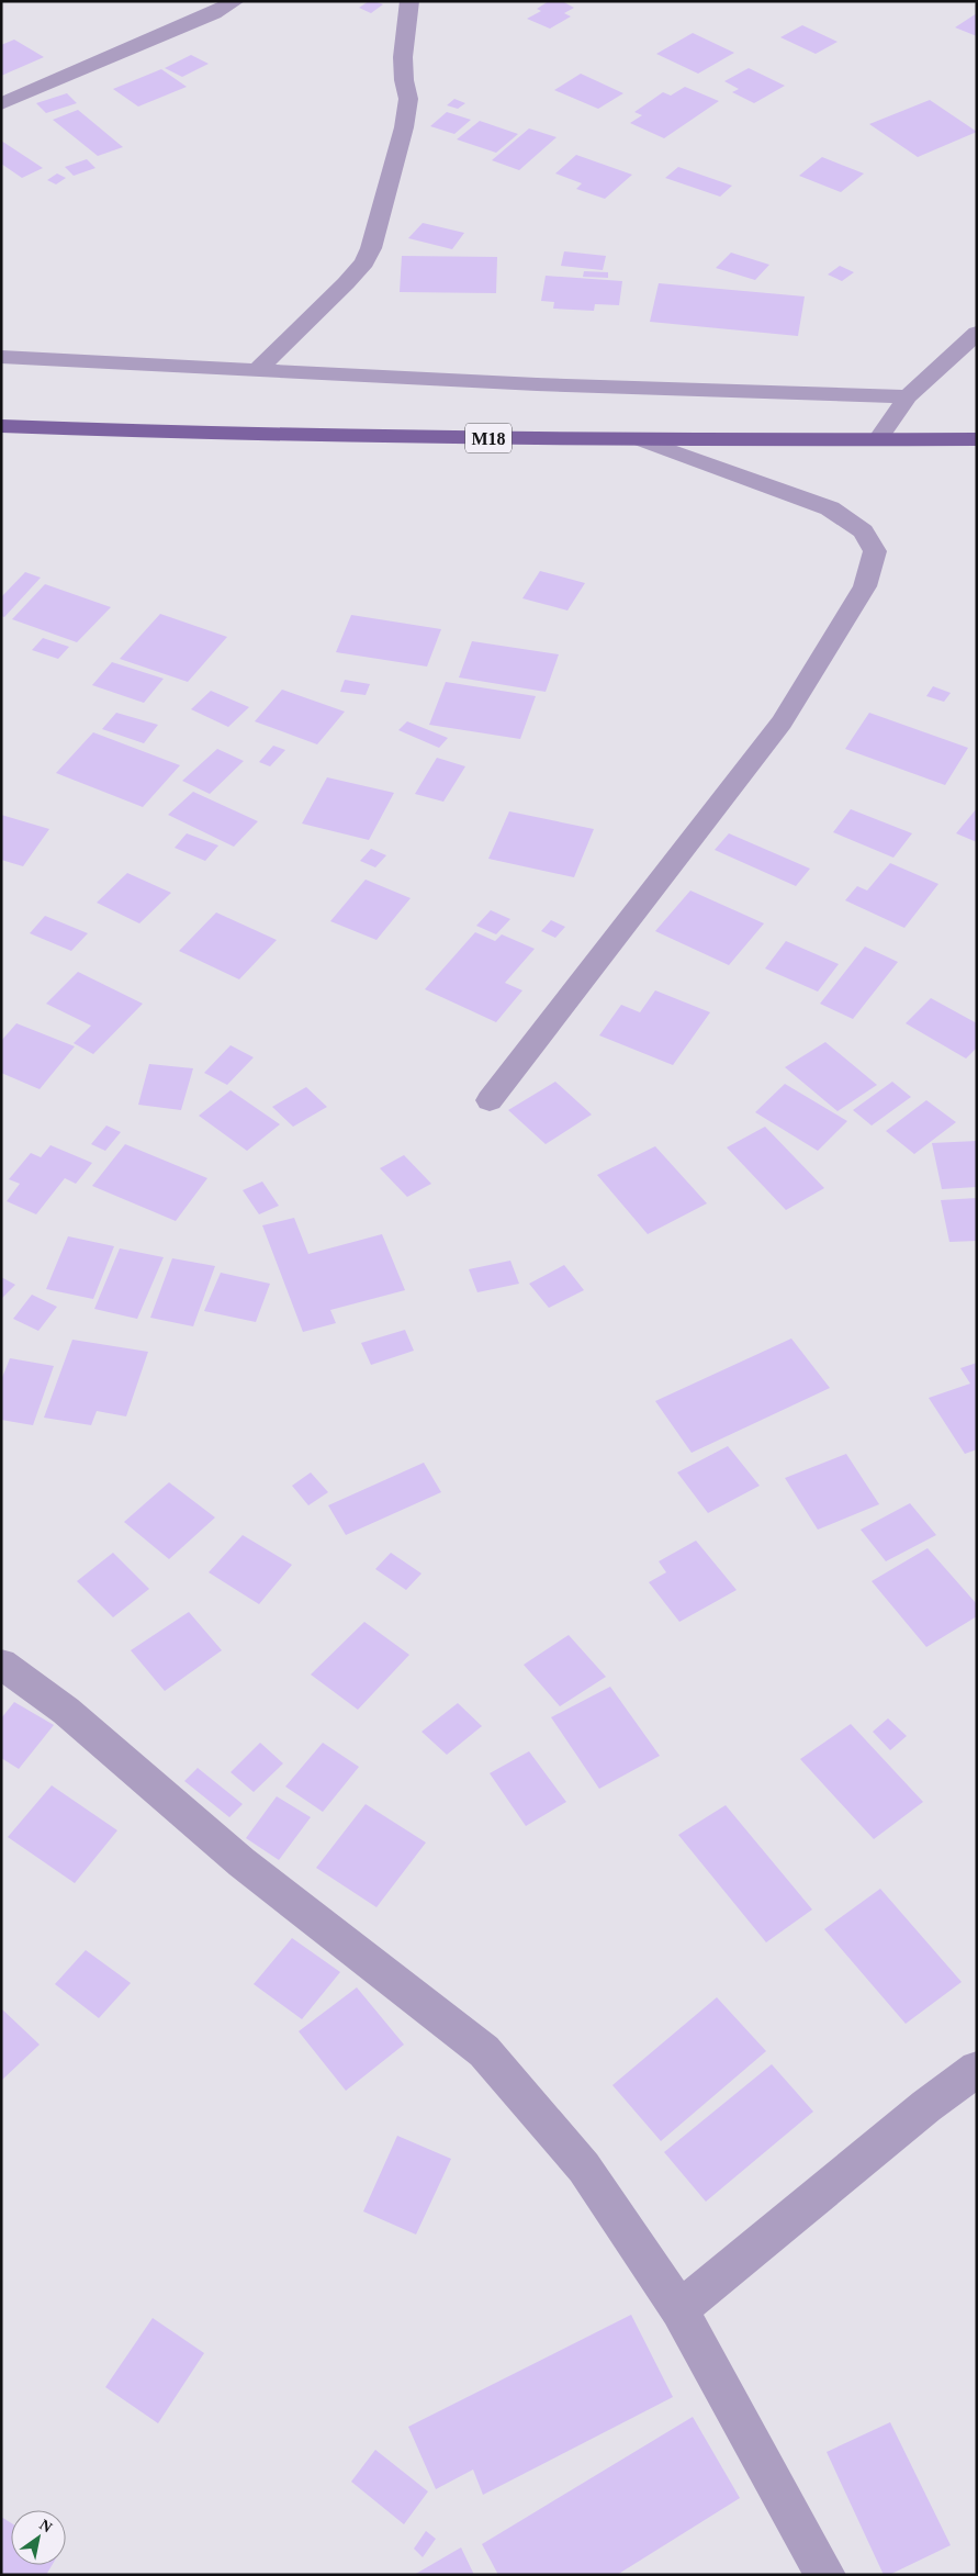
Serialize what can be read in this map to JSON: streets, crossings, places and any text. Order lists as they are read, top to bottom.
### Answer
{
  "streets": {
    "main road": ["M18"]
  },
  "north": "top right"
}
